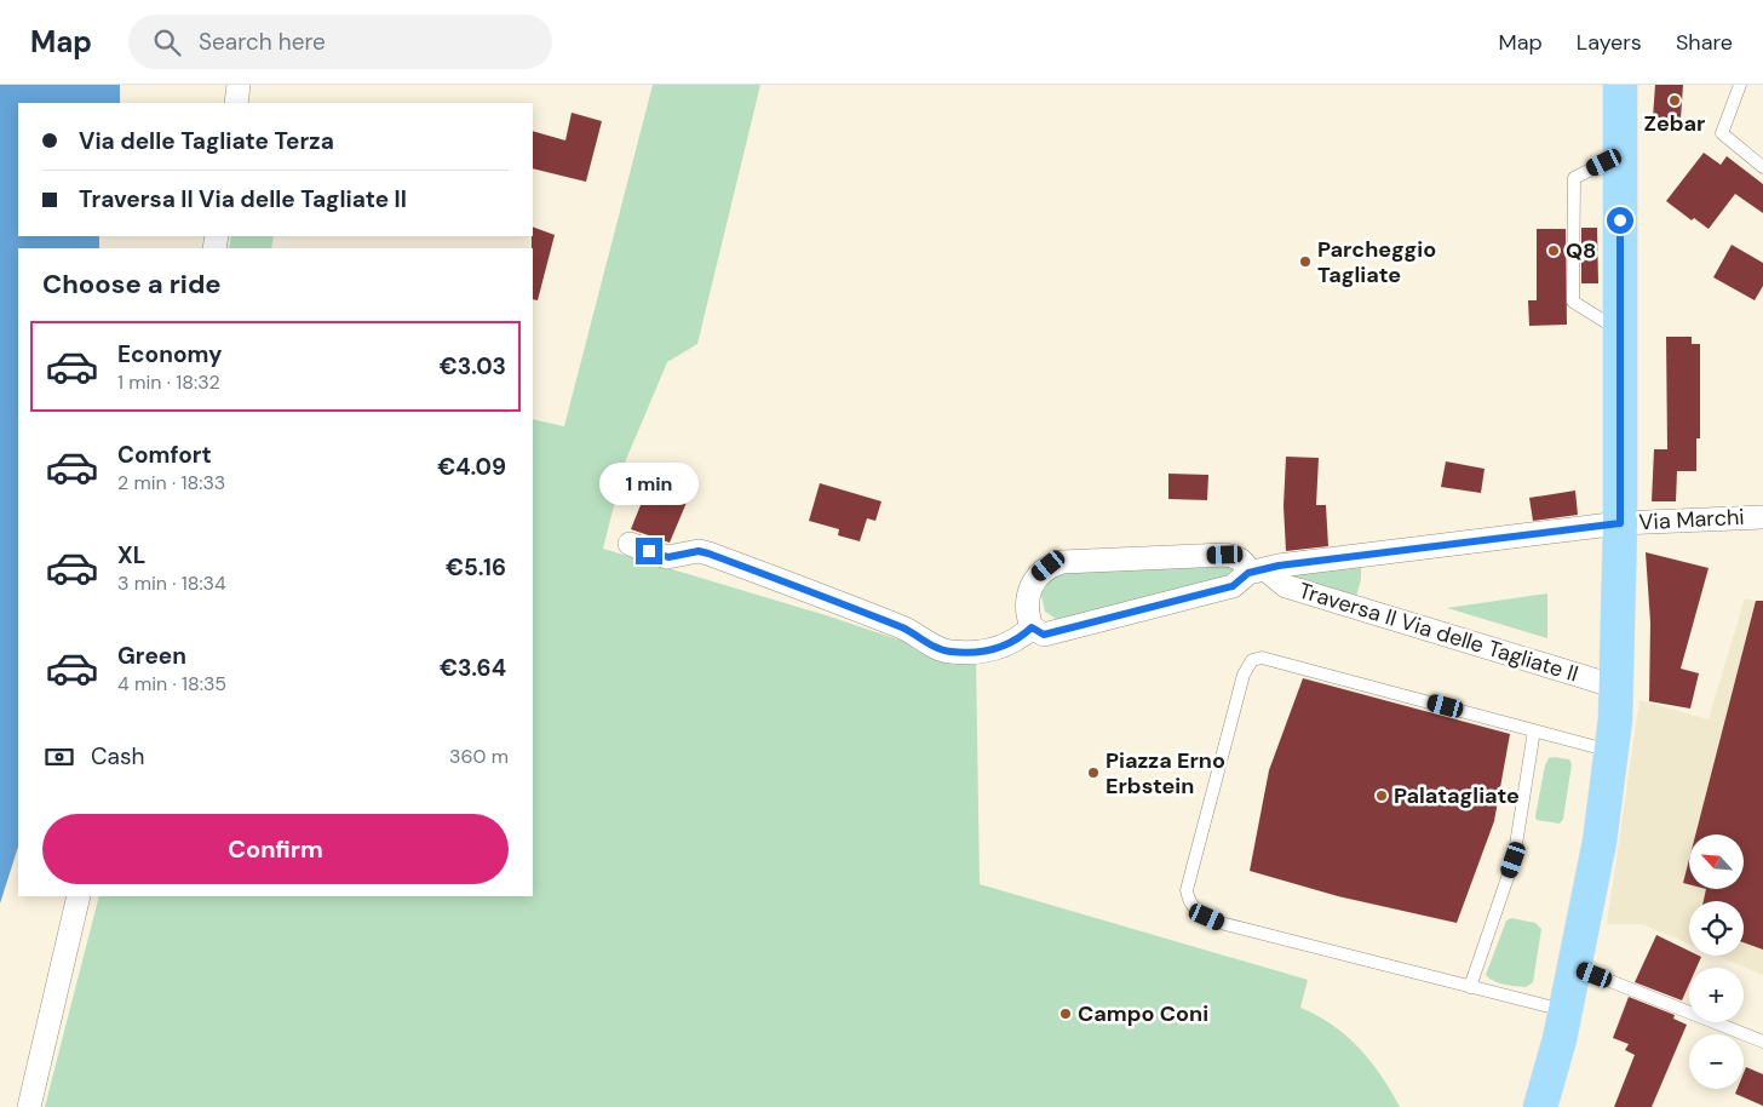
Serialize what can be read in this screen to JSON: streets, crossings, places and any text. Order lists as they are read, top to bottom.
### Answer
{
  "streets": {
    "street": ["Via Marchi", "Traversa II Via delle Tagliate II"]
  },
  "crossings": [
    ["Via Marchi", "Traversa II Via delle Tagliate II"]
  ],
  "places": [
    "Zebar",
    "Q8",
    "Parcheggio Tagliate",
    "Piazza Erno Erbstein",
    "Palatagliate",
    "Campo Coni"
  ],
  "north": "top left",
  "page": {
    "header": "Map",
    "search": "Search here",
    "nav": ["Map", "Layers", "Share"],
    "banner": ["Via delle Tagliate Terza", "Traversa II Via delle Tagliate II"],
    "heading": "Choose a ride",
    "list": [
      {
        "name": "Economy",
        "note": "1 min · 18:32",
        "value": "€3.03"
      },
      {
        "name": "Comfort",
        "note": "2 min · 18:33",
        "value": "€4.09"
      },
      {
        "name": "XL",
        "note": "3 min · 18:34",
        "value": "€5.16"
      },
      {
        "name": "Green",
        "note": "4 min · 18:35",
        "value": "€3.64"
      }
    ],
    "bubble": "1 min",
    "pay": ["Cash", "360 m"],
    "buttons": "Confirm",
    "map_buttons": ["+", "−"]
  }
}
